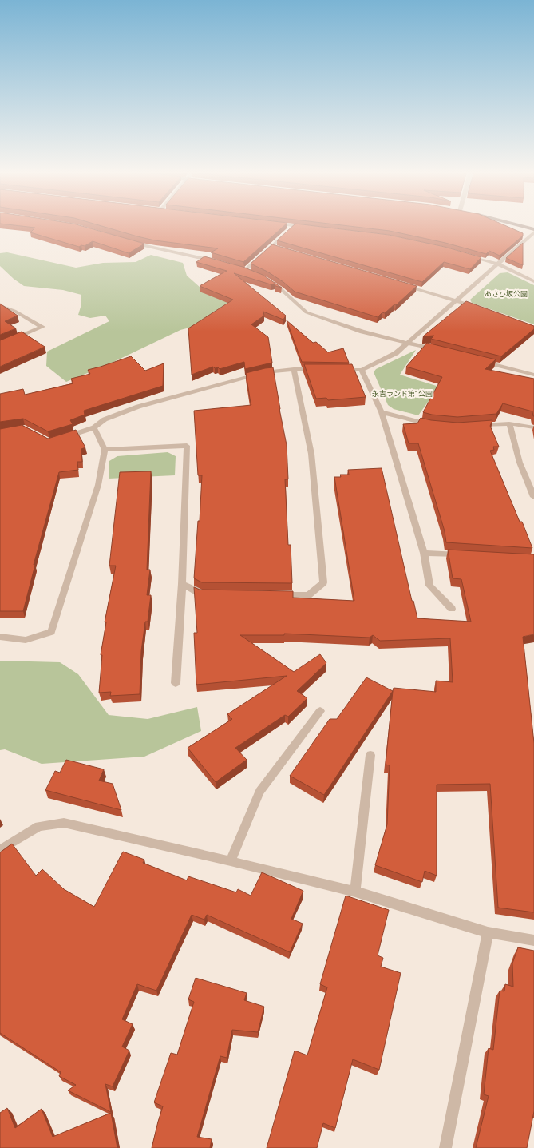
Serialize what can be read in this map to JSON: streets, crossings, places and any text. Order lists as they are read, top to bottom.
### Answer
{
  "parks": ["あさひ坂公園", "永吉ランド第1公園"]
}
